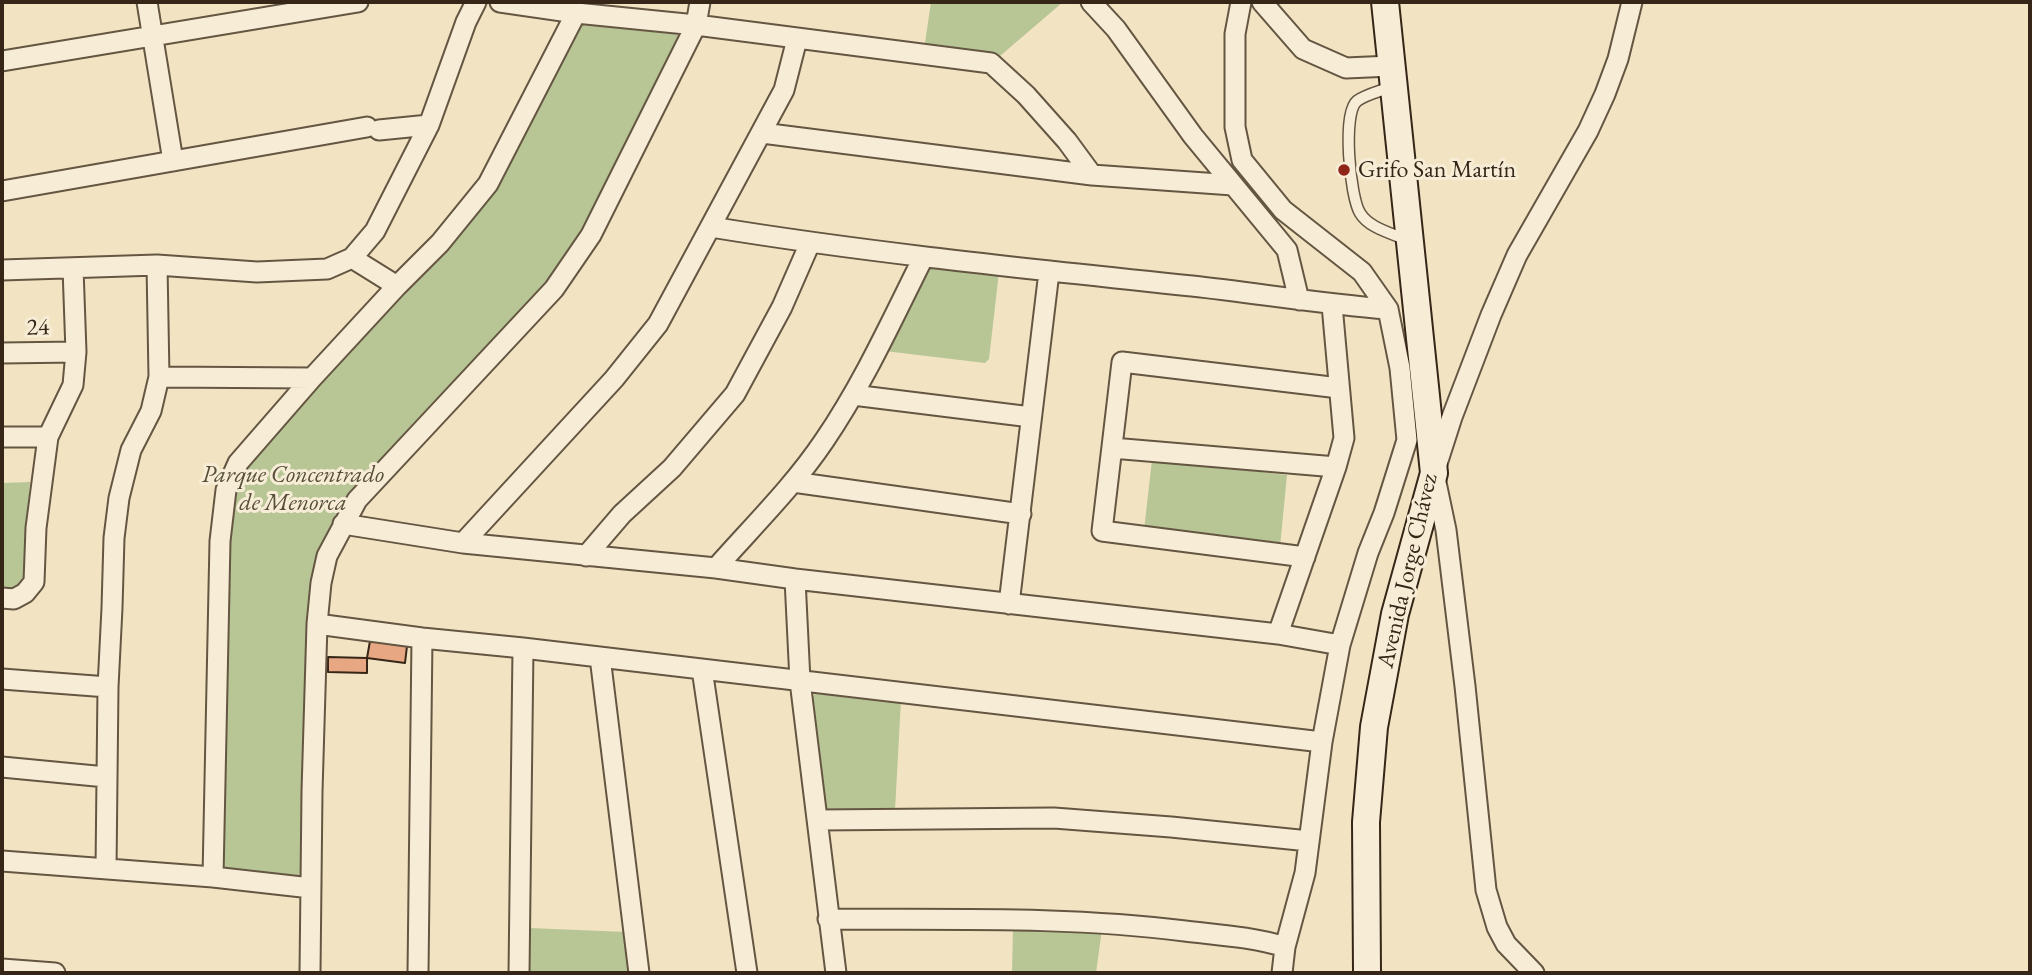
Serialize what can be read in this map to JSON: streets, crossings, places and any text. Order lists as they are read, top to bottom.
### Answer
{
  "streets": {
    "main road": ["Avenida Jorge Chávez"],
    "street": ["24"]
  },
  "parks": ["Parque Concentrado de Menorca"],
  "places": ["Grifo San Martín"]
}
